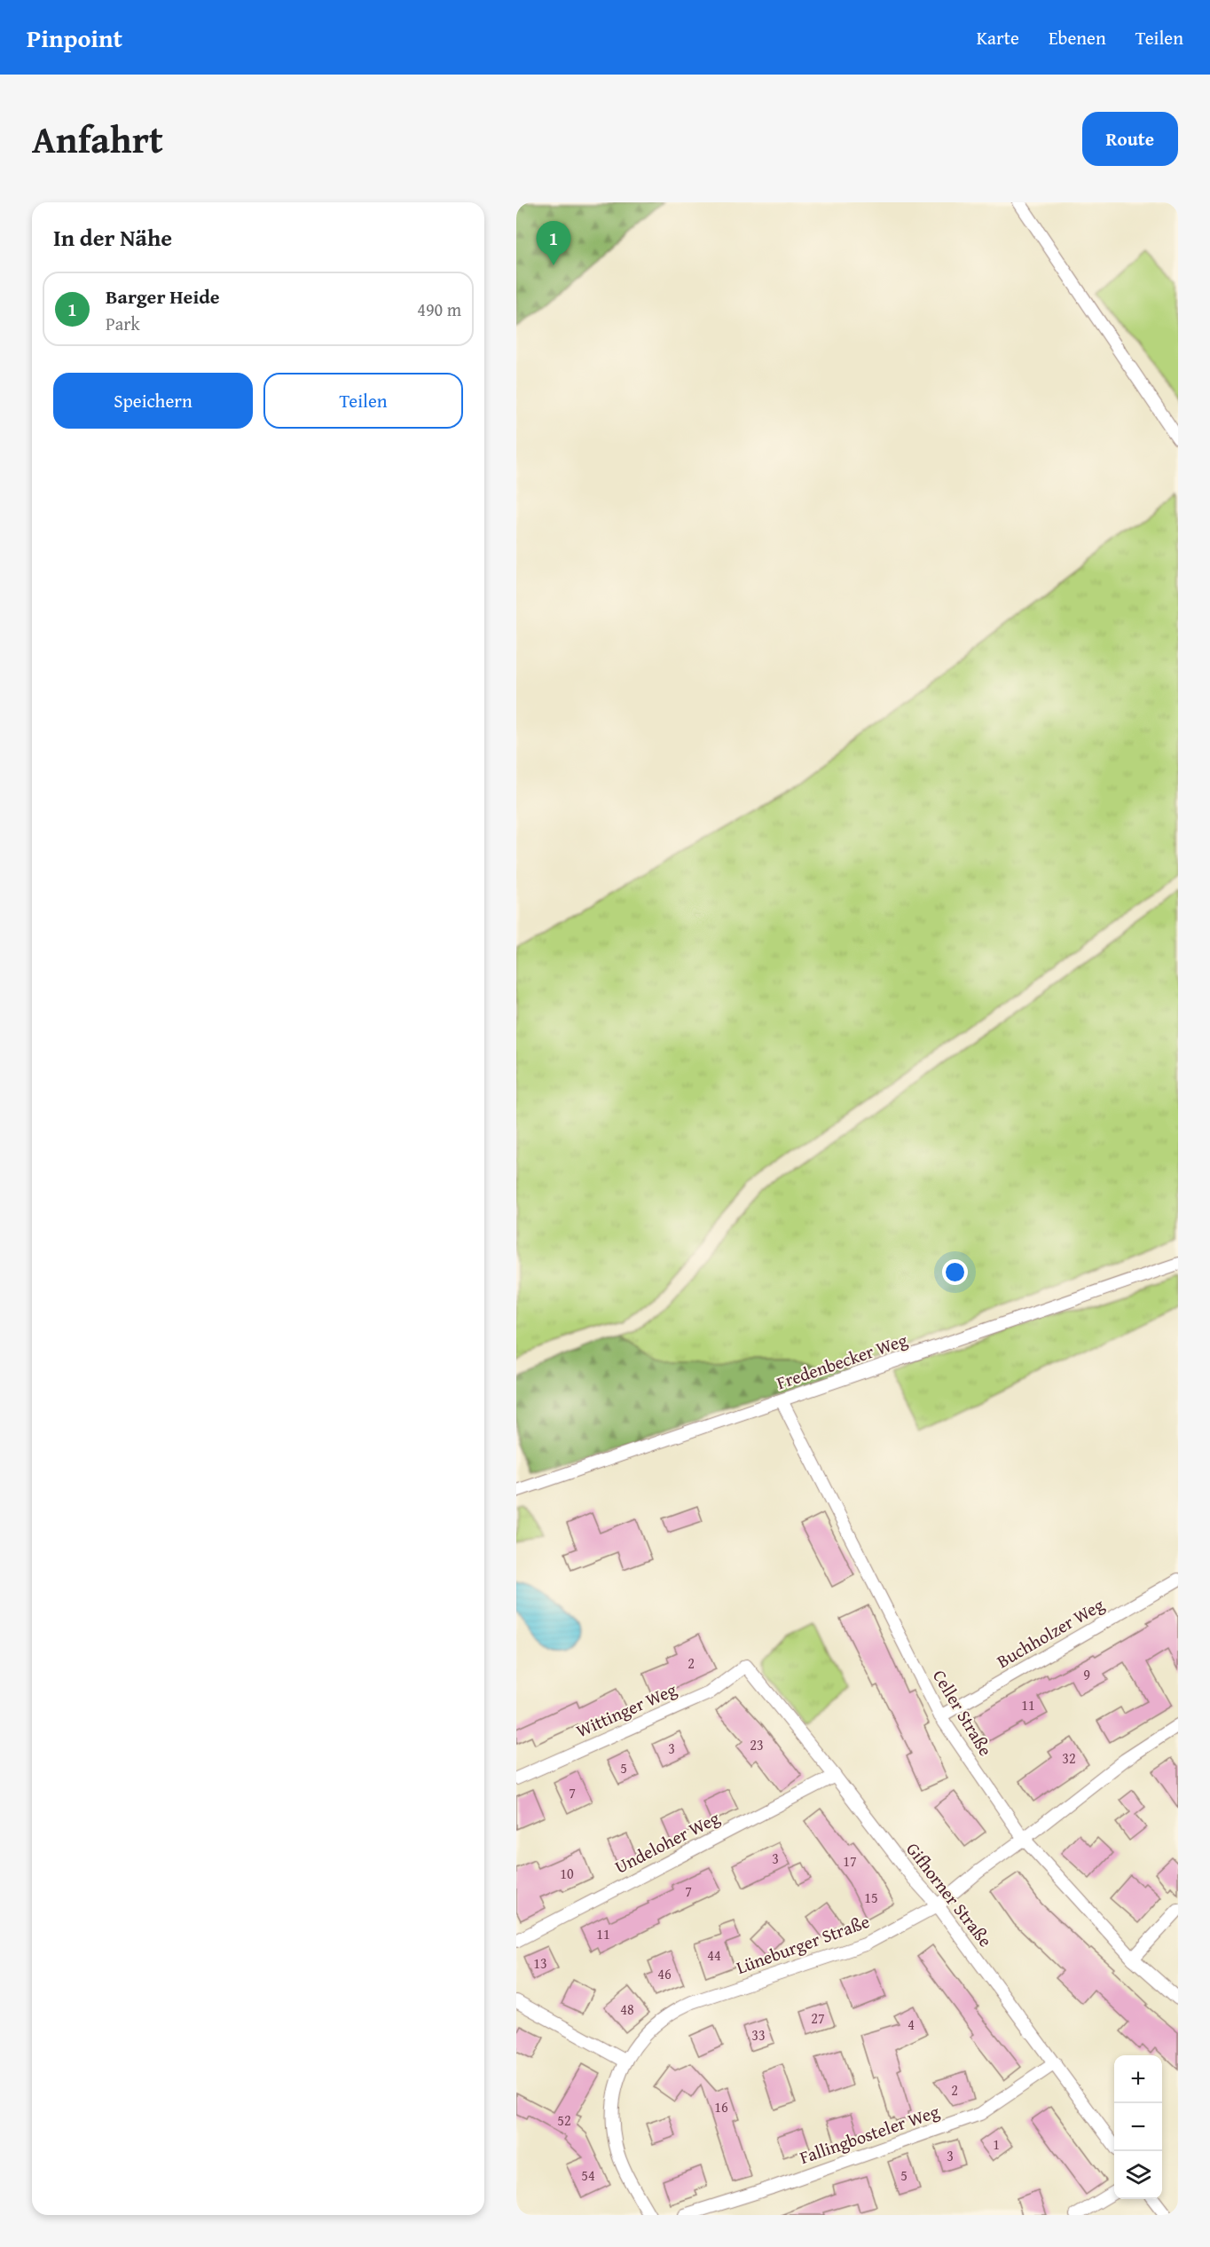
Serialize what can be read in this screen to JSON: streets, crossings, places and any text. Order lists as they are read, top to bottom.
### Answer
{
  "streets": {
    "street": [
      "Fredenbecker Weg",
      "Buchholzer Weg",
      "Wittinger Weg",
      "Celler Straße",
      "Undeloher Weg",
      "Gifhorner Straße",
      "Lüneburger Straße",
      "Fallingbosteler Weg"
    ]
  },
  "crossings": [
    ["Fredenbecker Weg", "Celler Straße"],
    ["Buchholzer Weg", "Celler Straße"],
    ["Wittinger Weg", "Gifhorner Straße"],
    ["Celler Straße", "Lüneburger Straße"],
    ["Undeloher Weg", "Gifhorner Straße"],
    ["Gifhorner Straße", "Lüneburger Straße"],
    ["Gifhorner Straße", "Fallingbosteler Weg"]
  ],
  "house_numbers": [
    "2",
    "9",
    "11",
    "23",
    "3",
    "32",
    "5",
    "7",
    "3",
    "17",
    "10",
    "7",
    "15",
    "11",
    "44",
    "13",
    "46",
    "48",
    "27",
    "4",
    "33",
    "2",
    "16",
    "52",
    "1",
    "3",
    "54",
    "5"
  ],
  "page": {
    "header": "Pinpoint",
    "nav": ["Karte", "Ebenen", "Teilen"],
    "title": "Anfahrt",
    "buttons": [
      "Route",
      ["Speichern", "Teilen"]
    ],
    "heading": "In der Nähe",
    "pins": "1",
    "list": [
      {
        "mark": "1",
        "name": "Barger Heide",
        "note": "Park",
        "value": "490 m"
      }
    ],
    "map_buttons": ["+", "−"]
  }
}
